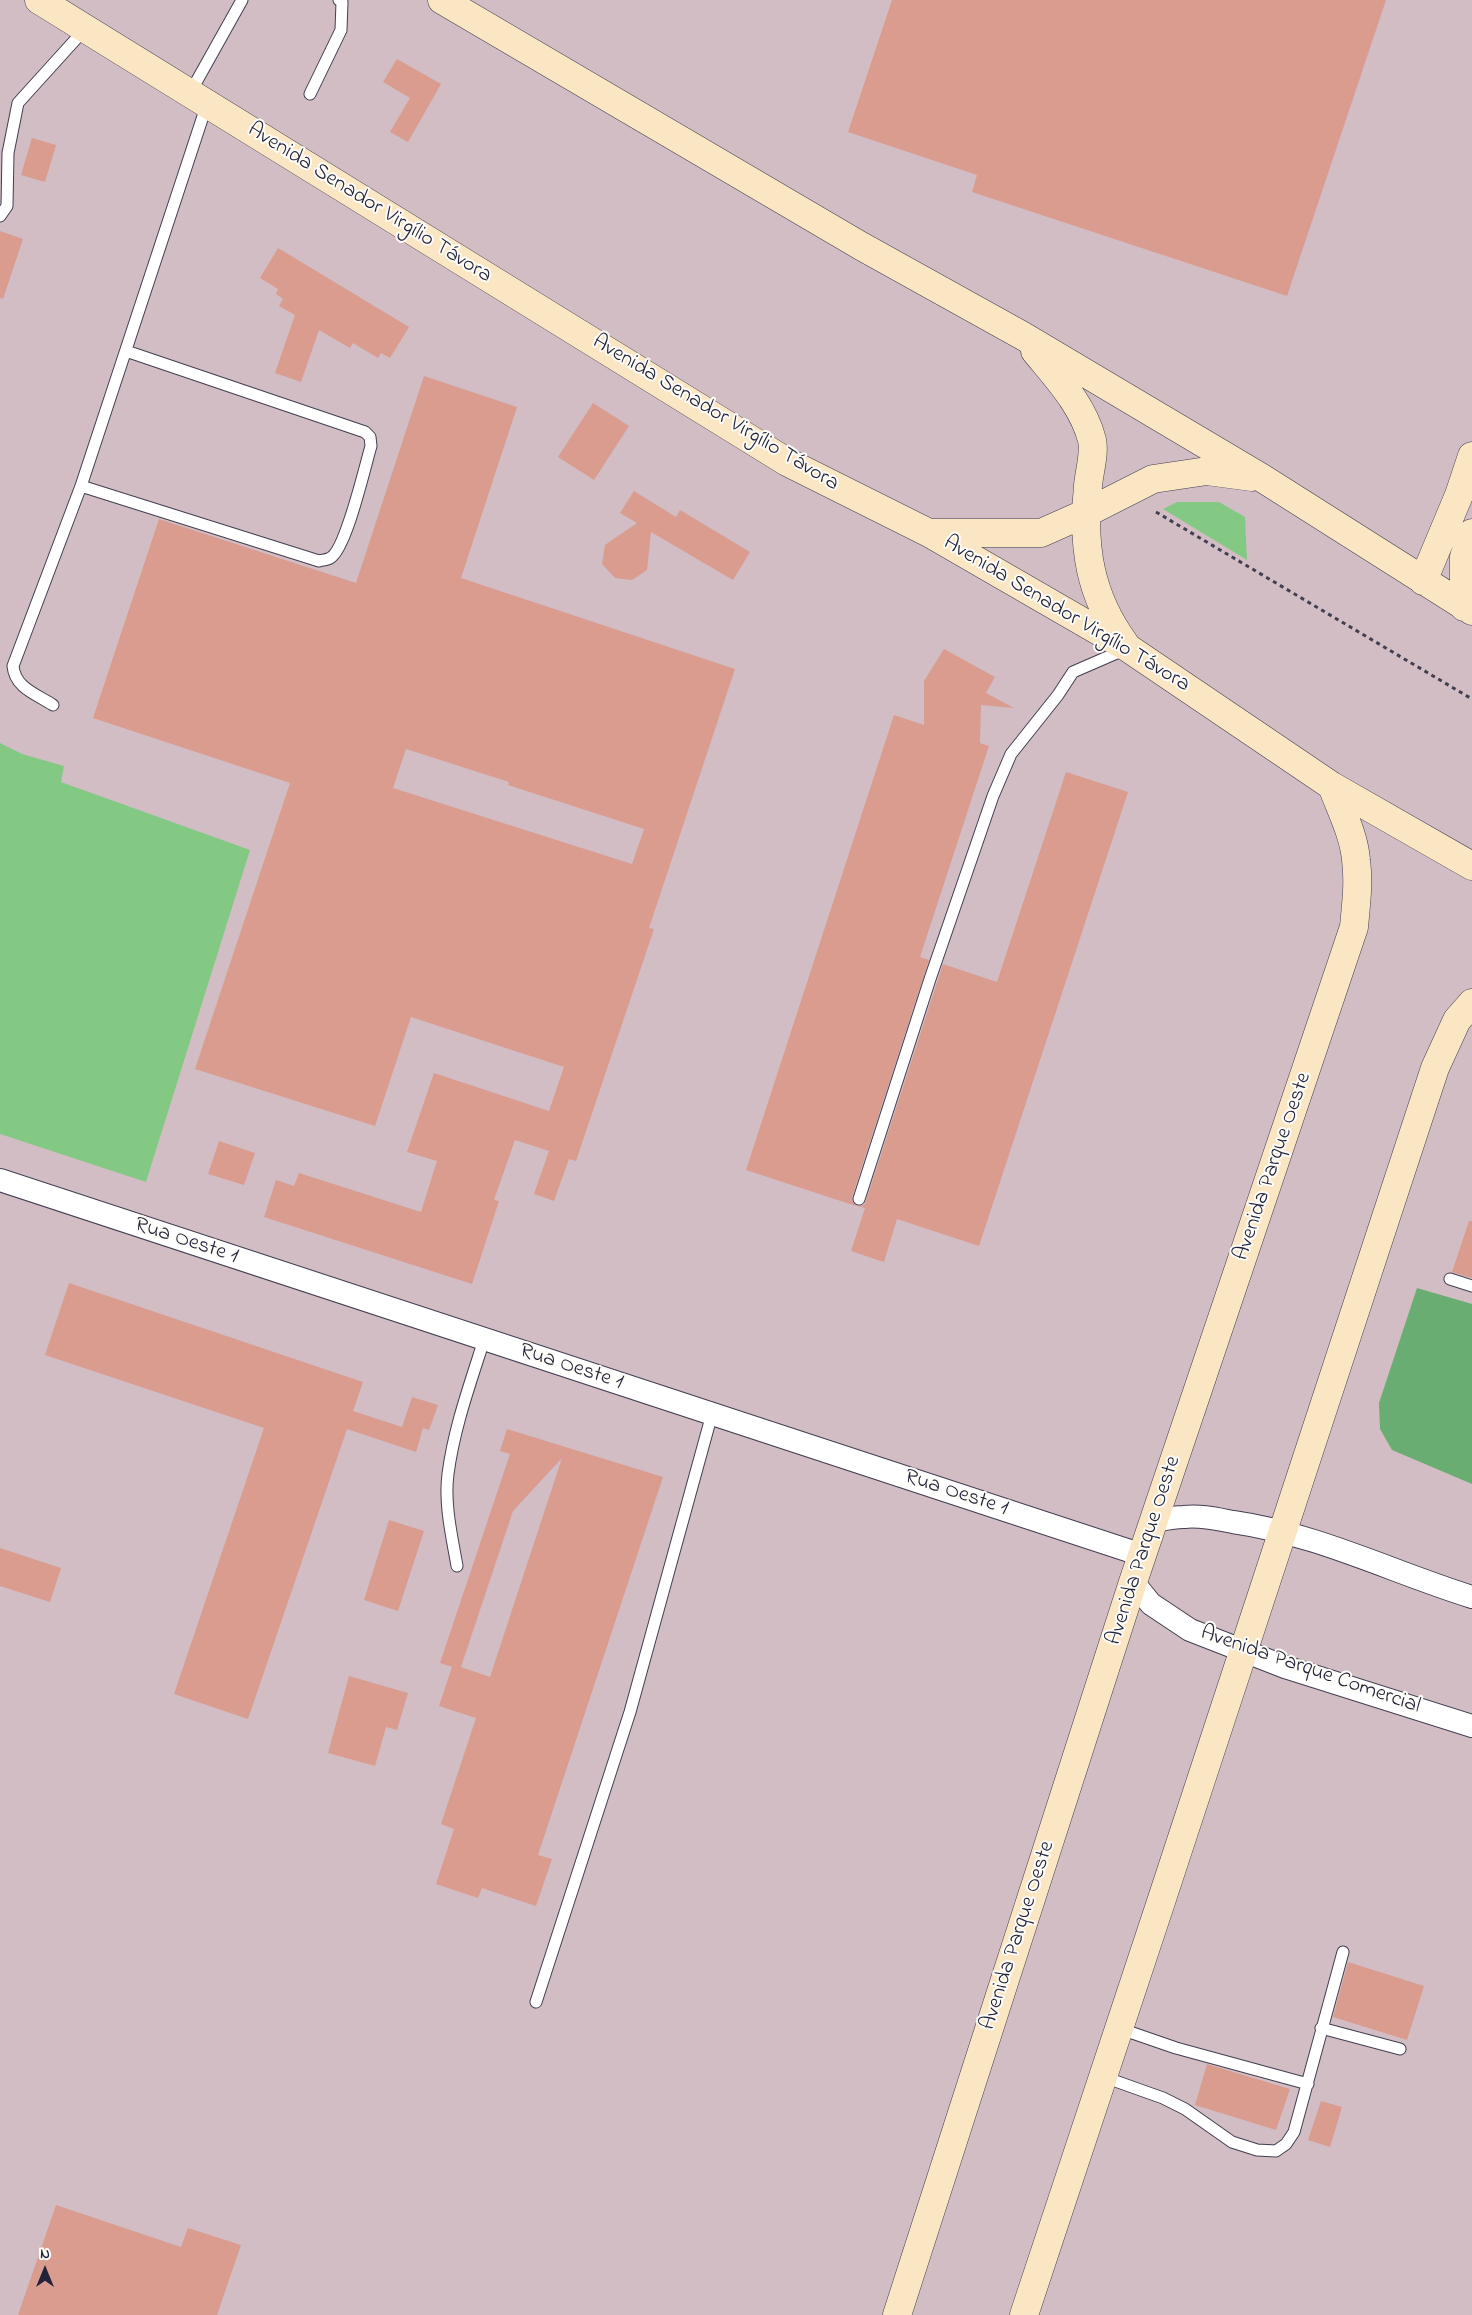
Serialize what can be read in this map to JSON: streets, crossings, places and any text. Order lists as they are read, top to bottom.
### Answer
{
  "streets": {
    "street": [
      "Avenida Senador Virgílio Távora",
      "Avenida Parque Oeste",
      "Rua Oeste 1",
      "Avenida Parque Comercial"
    ]
  },
  "crossings": [
    ["Avenida Senador Virgílio Távora", "Avenida Parque Oeste"],
    ["Avenida Parque Oeste", "Rua Oeste 1"],
    ["Avenida Parque Oeste", "Avenida Parque Comercial"]
  ],
  "north": "top"
}
